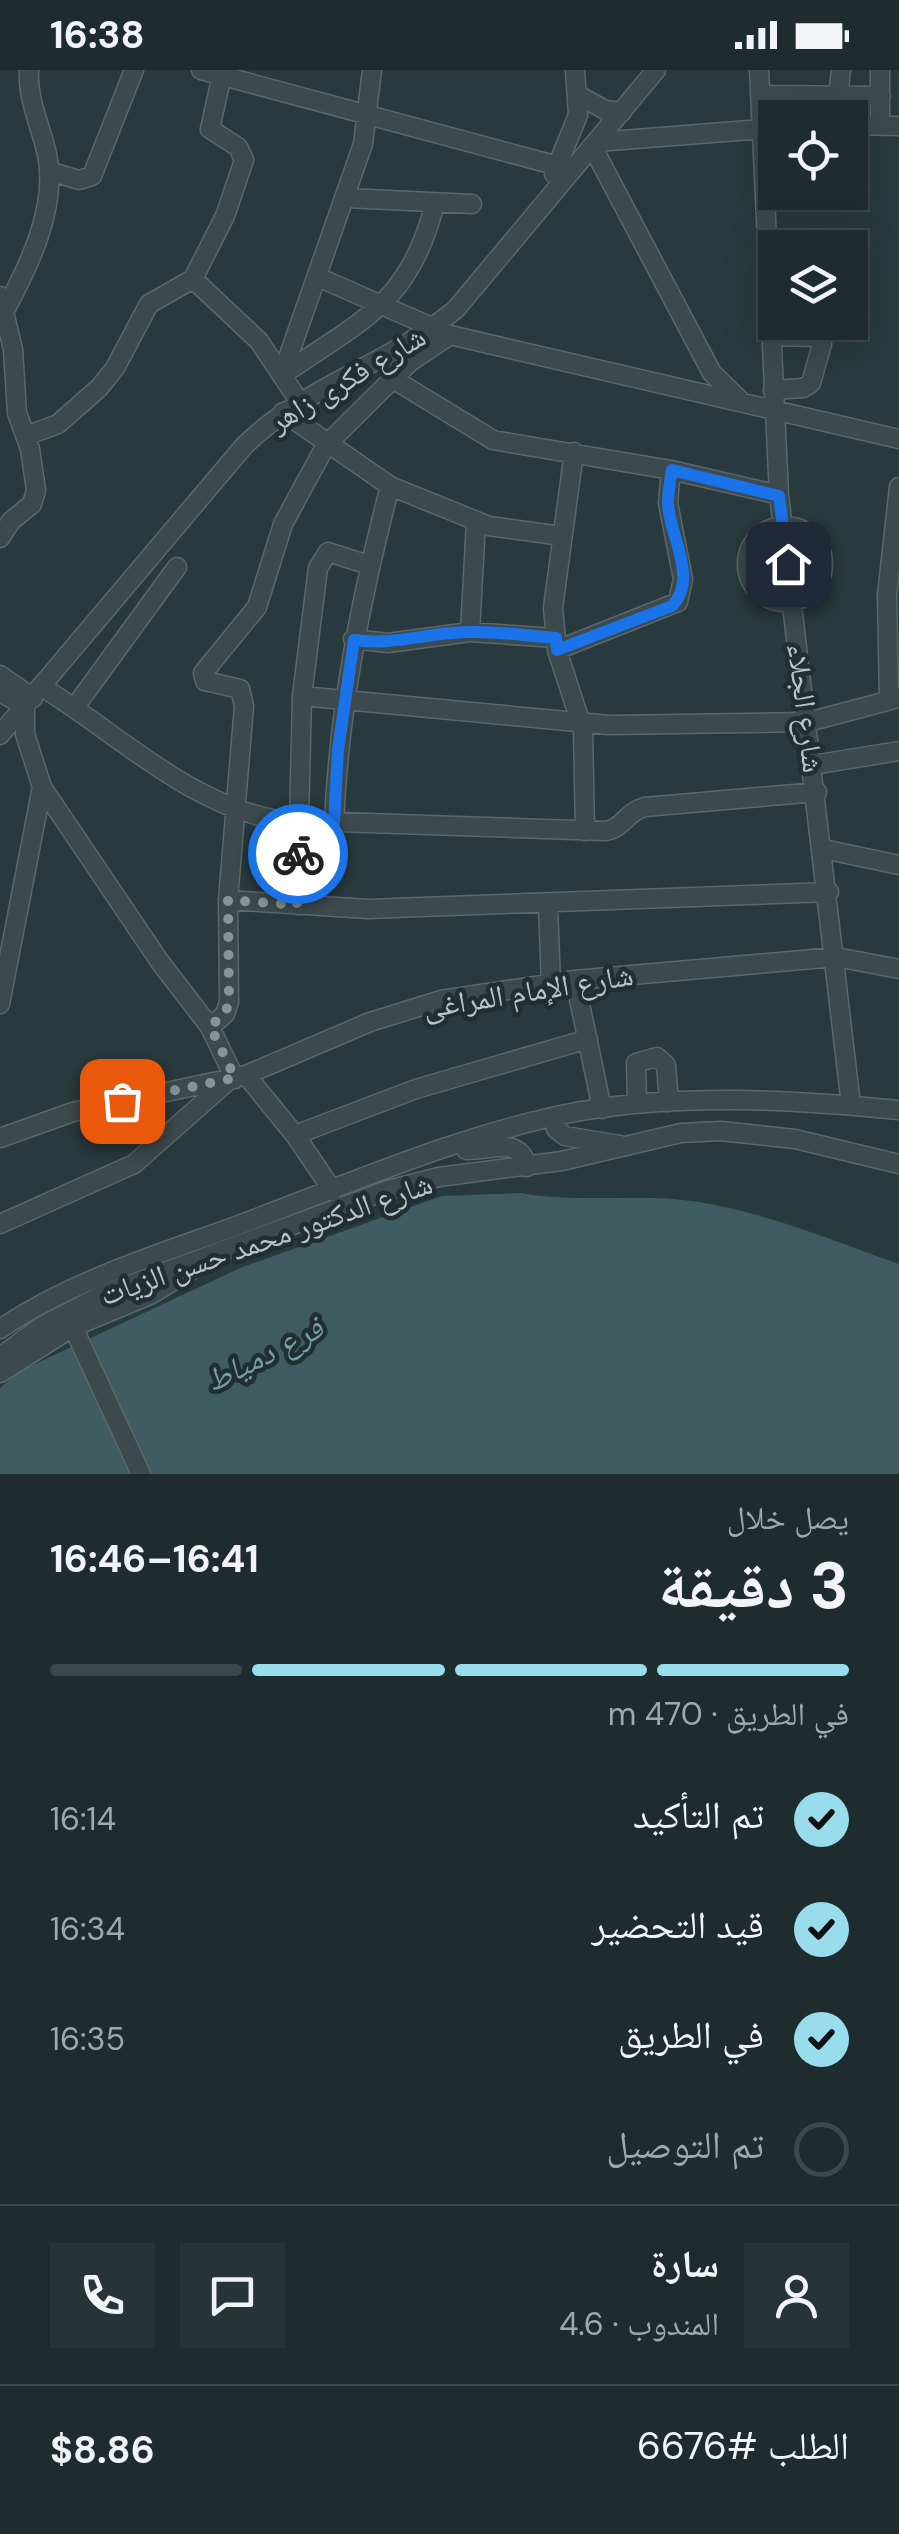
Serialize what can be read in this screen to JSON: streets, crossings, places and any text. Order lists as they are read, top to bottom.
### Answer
{
  "streets": {
    "street": [
      "شارع فكرى زاهر",
      "شارع الجلاء",
      "شارع الإمام المراغى",
      "شارع الدكتور محمد حسن الزيات"
    ]
  },
  "crossings": [
    ["شارع الجلاء", "شارع الإمام المراغى"],
    ["شارع الجلاء", "شارع الدكتور محمد حسن الزيات"]
  ],
  "water": ["فرع دمياط"],
  "page": {
    "status": "16:38",
    "heading": ["3 دقيقة", "يصل خلال", "16:41–16:46"],
    "panel": [
      "سارة",
      "المندوب · 4.6",
      "الطلب #6676",
      "$8.86"
    ],
    "bar": "في الطريق · 470 m",
    "list": [
      ["تم التأكيد", "16:14"],
      ["قيد التحضير", "16:34"],
      ["في الطريق", "16:35"],
      "تم التوصيل"
    ]
  }
}
